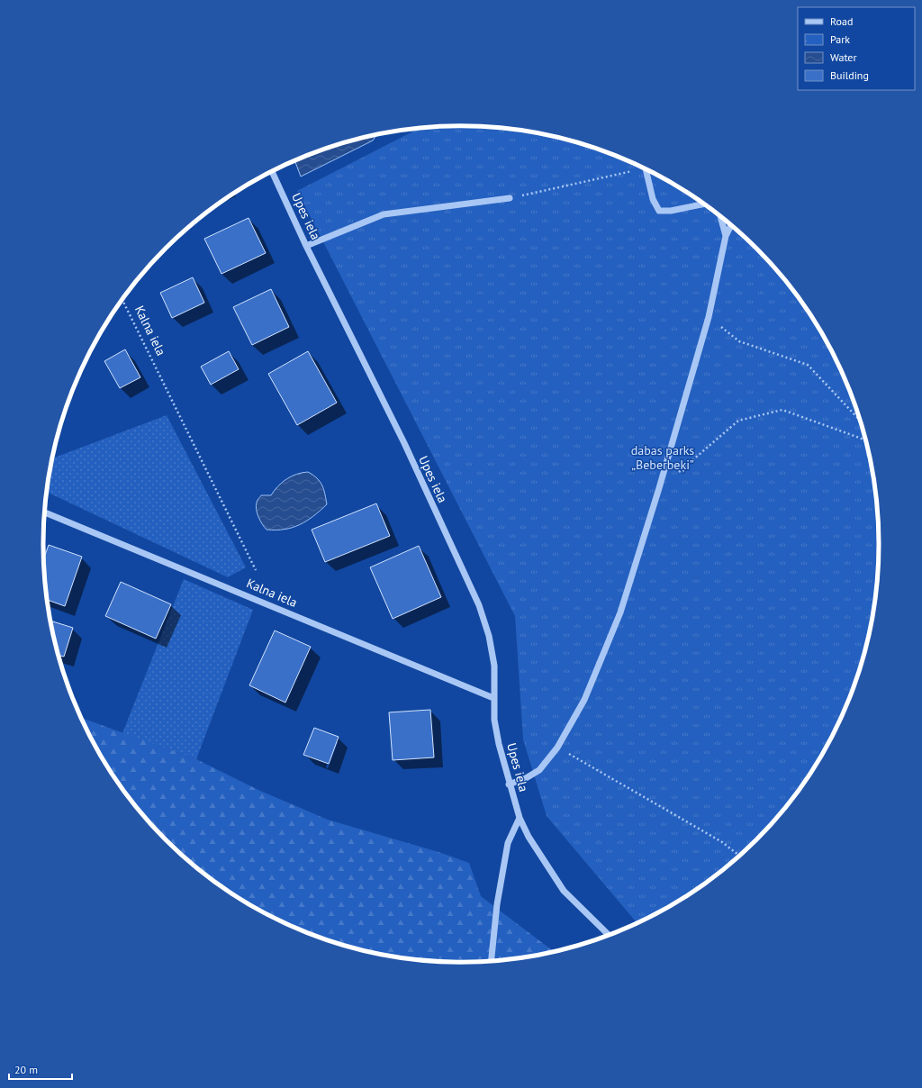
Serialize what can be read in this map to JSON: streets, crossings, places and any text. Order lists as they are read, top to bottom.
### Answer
{
  "streets": {
    "street": ["Upes iela", "Kalna iela"]
  },
  "crossings": [
    ["Upes iela", "Kalna iela"]
  ],
  "parks": ["dabas parks „Beberbeķi”"],
  "legend": [
    "Road",
    "Park",
    "Water",
    "Building"
  ],
  "scale_bar": "20 m"
}
